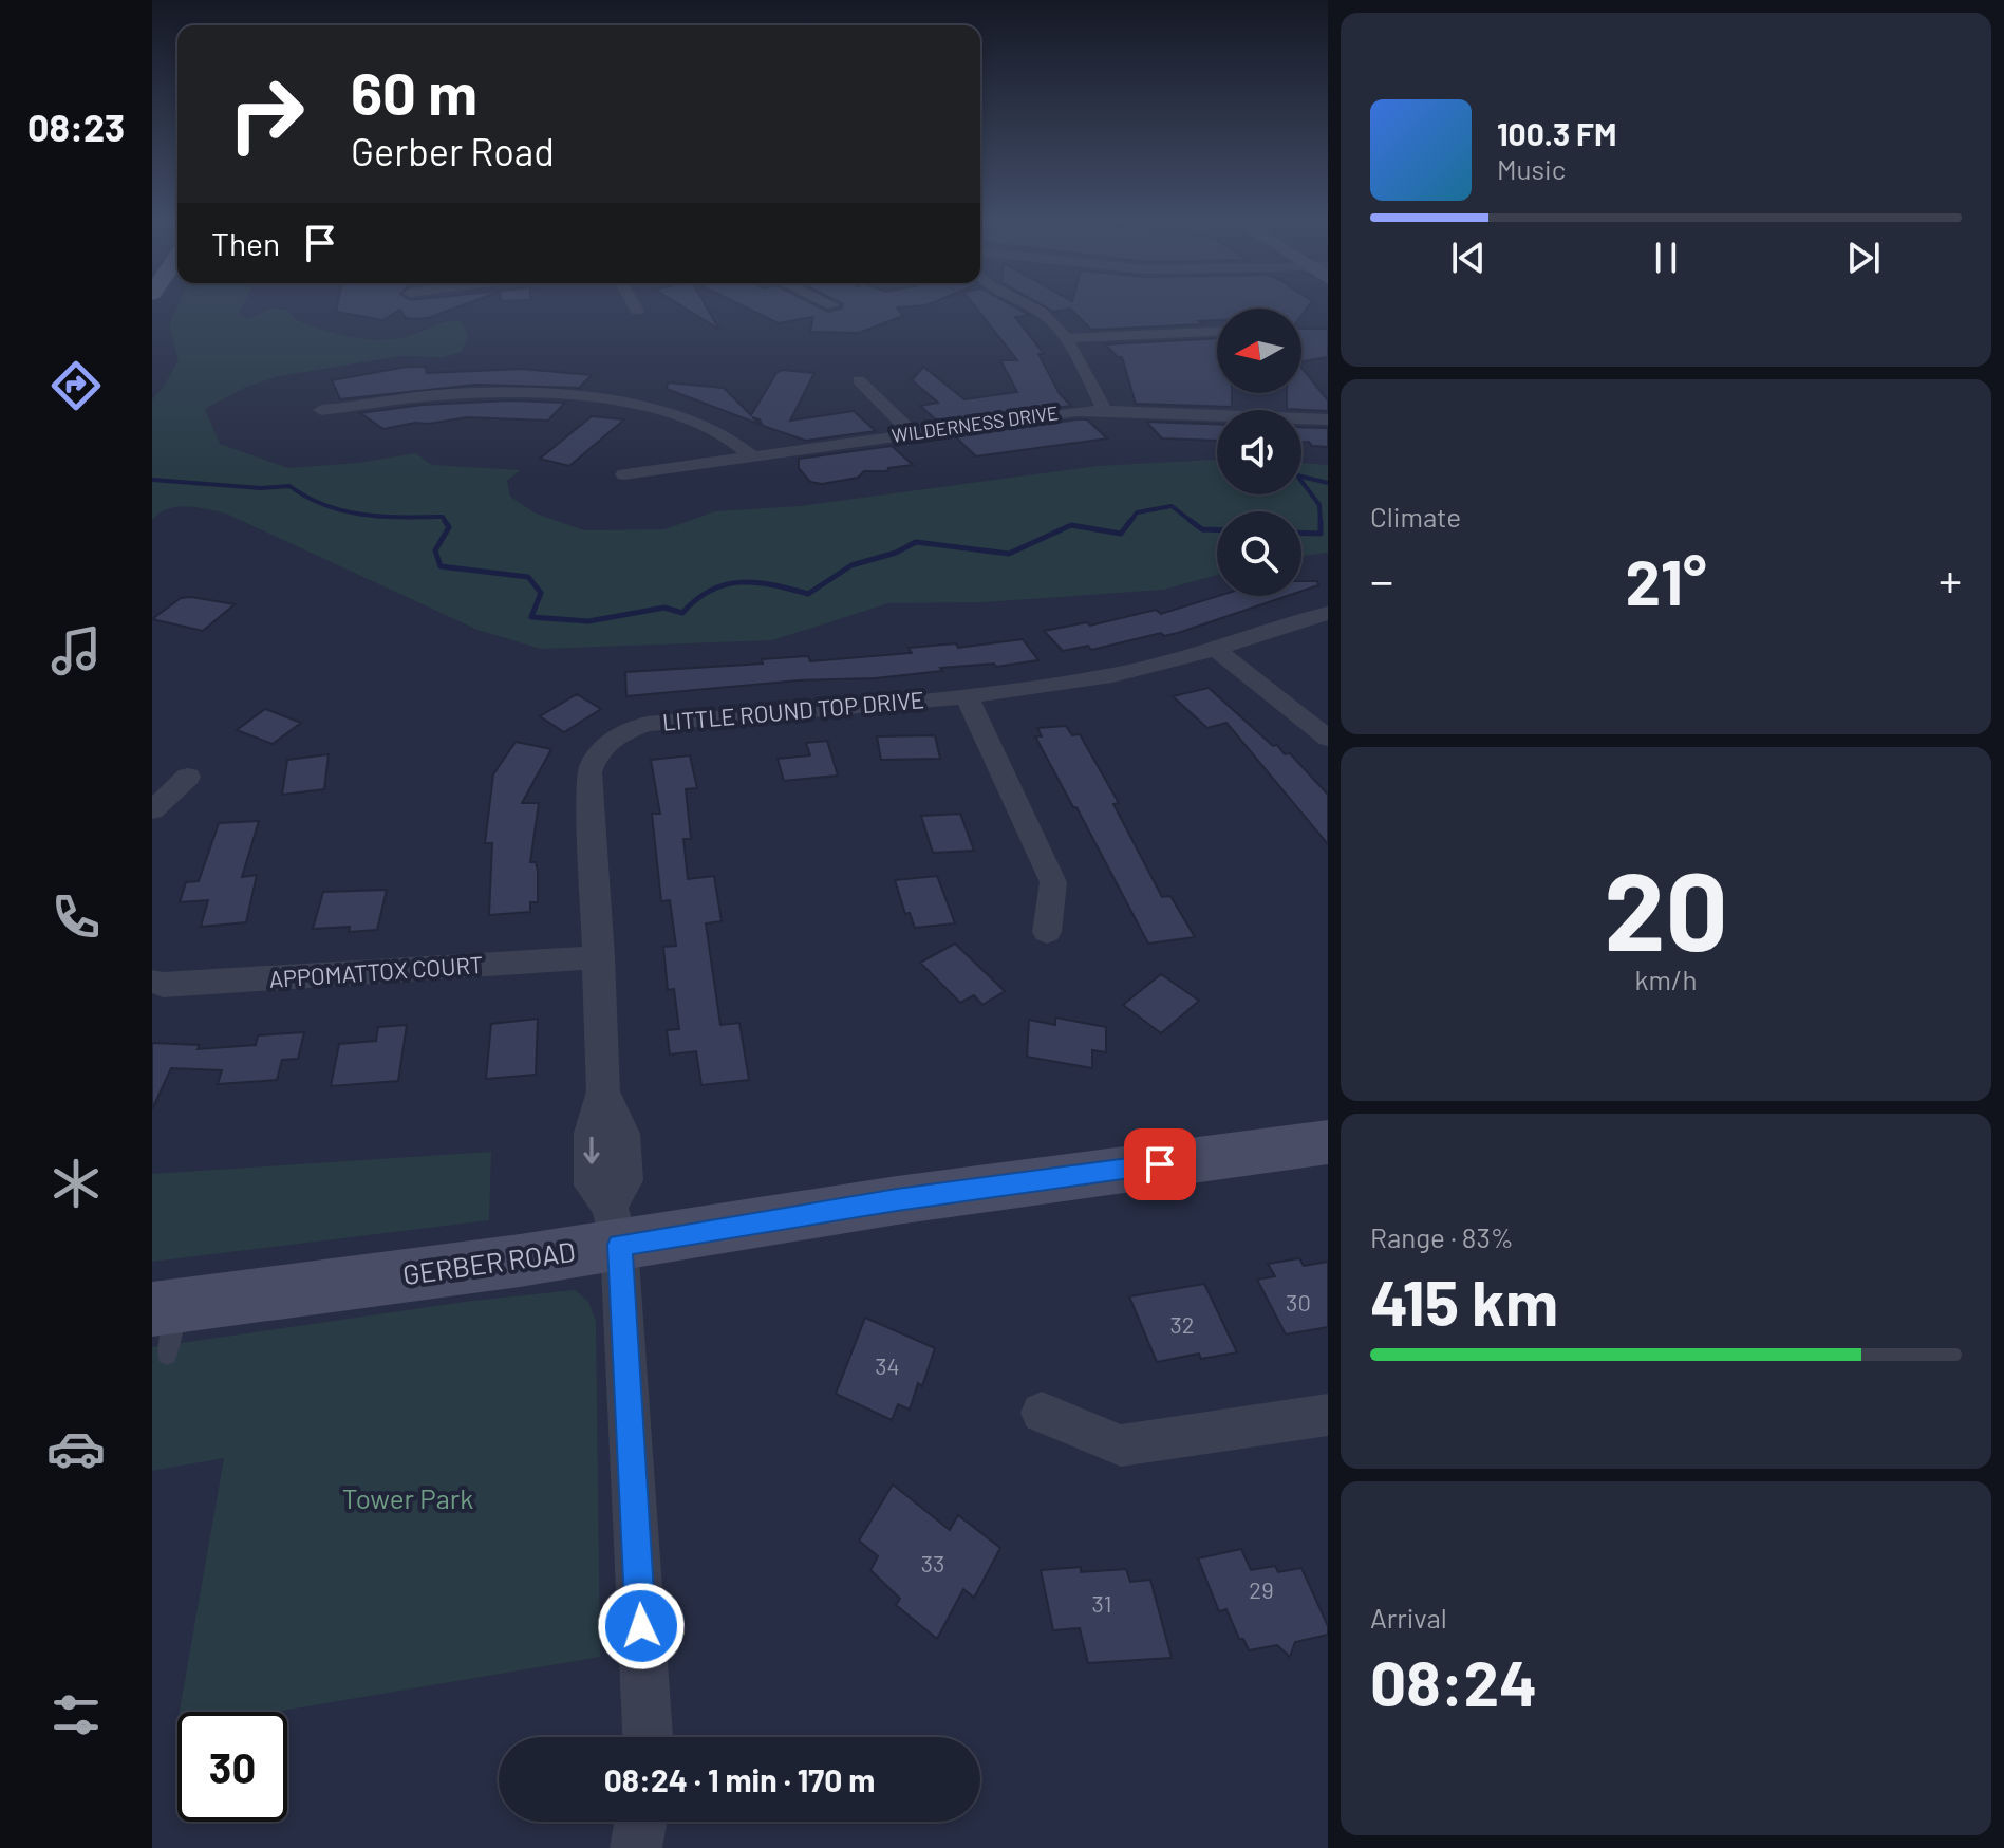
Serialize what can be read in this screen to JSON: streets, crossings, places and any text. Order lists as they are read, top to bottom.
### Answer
{
  "streets": {
    "street": [
      "WILDERNESS DRIVE",
      "LITTLE ROUND TOP DRIVE",
      "APPOMATTOX COURT",
      "GERBER ROAD"
    ]
  },
  "crossings": [
    ["LITTLE ROUND TOP DRIVE", "APPOMATTOX COURT"],
    ["LITTLE ROUND TOP DRIVE", "GERBER ROAD"]
  ],
  "parks": ["Tower Park"],
  "house_numbers": [
    "30",
    "32",
    "34",
    "33",
    "29",
    "31"
  ],
  "north": "left",
  "page": {
    "tabs": "08:23",
    "turn": ["60 m", "Gerber Road"],
    "song": ["100.3 FM", "Music"],
    "then": "Then",
    "tile": [
      "Climate",
      ["20", "km/h"],
      ["Range · 83%", "415 km"],
      ["Arrival", "08:24"]
    ],
    "heat": ["−", "21°", "+"],
    "limit": "30",
    "trip": "08:24 · 1 min · 170 m"
  }
}
